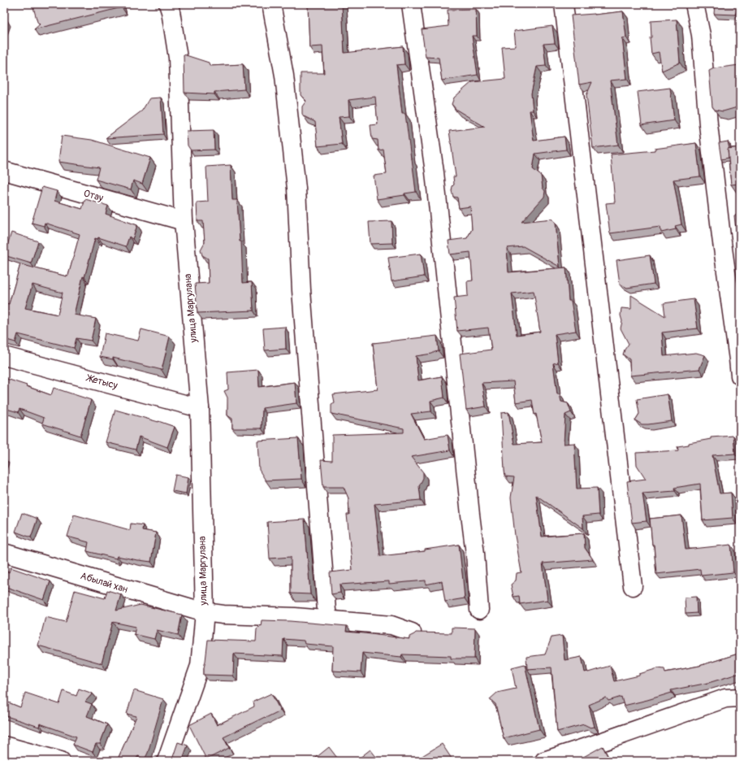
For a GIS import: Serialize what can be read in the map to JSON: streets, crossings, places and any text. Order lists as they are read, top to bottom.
{
  "streets": {
    "street": [
      "Отау",
      "улица Маргулана",
      "Жетысу",
      "Абылай хан"
    ]
  },
  "crossings": [
    ["Отау", "улица Маргулана"],
    ["улица Маргулана", "Жетысу"],
    ["улица Маргулана", "Абылай хан"]
  ]
}
